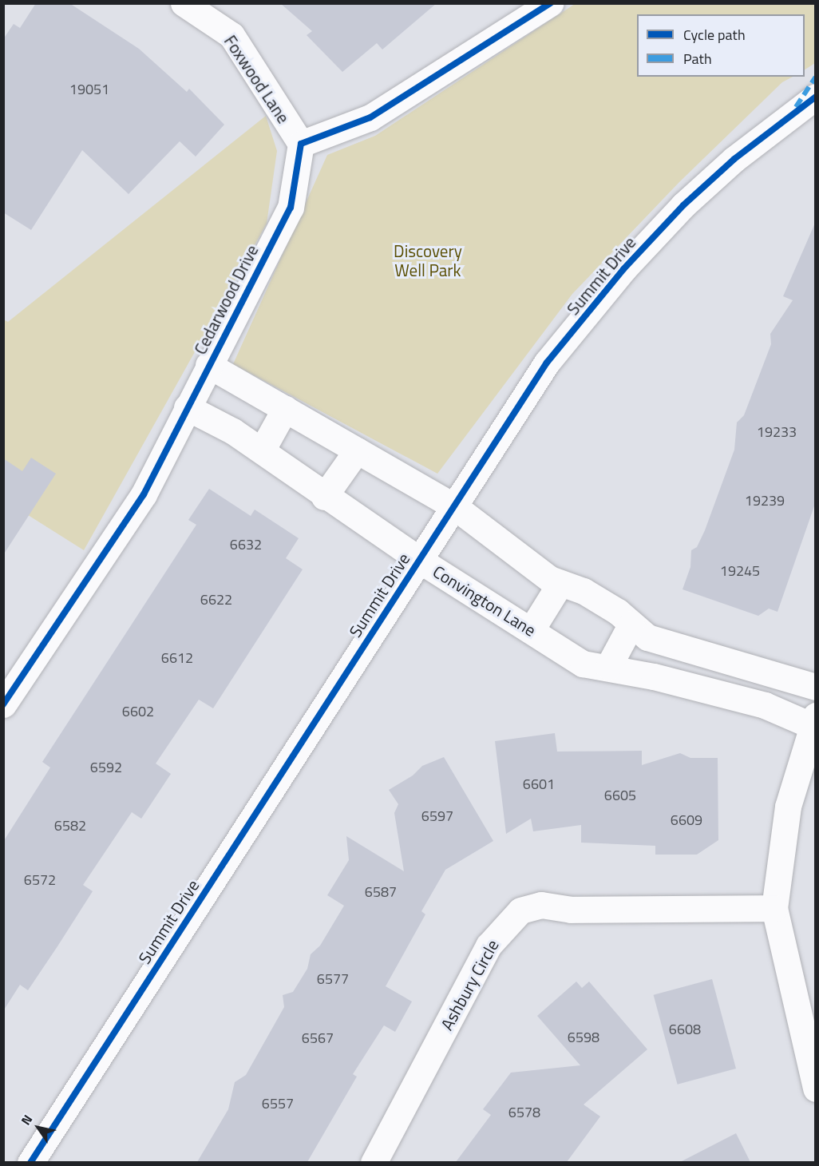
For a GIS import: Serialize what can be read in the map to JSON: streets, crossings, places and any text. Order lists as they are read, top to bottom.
{
  "streets": {
    "street": [
      "Foxwood Lane",
      "Summit Drive",
      "Cedarwood Drive",
      "Convington Lane",
      "Ashbury Circle"
    ]
  },
  "crossings": [
    ["Foxwood Lane", "Cedarwood Drive"],
    ["Summit Drive", "Convington Lane"],
    ["Cedarwood Drive", "Convington Lane"]
  ],
  "parks": ["Discovery Well Park"],
  "house_numbers": [
    "19051",
    "19233",
    "19239",
    "6632",
    "19245",
    "6622",
    "6612",
    "6602",
    "6592",
    "6601",
    "6605",
    "6597",
    "6609",
    "6582",
    "6572",
    "6587",
    "6577",
    "6608",
    "6598",
    "6567",
    "6557",
    "6578"
  ],
  "legend": ["Cycle path", "Path"],
  "north": "top left"
}
